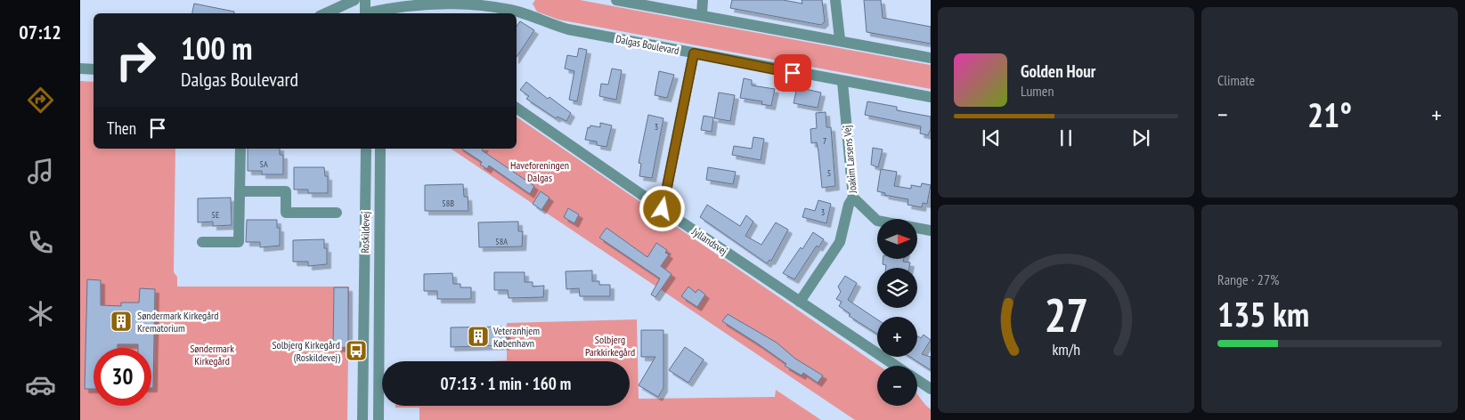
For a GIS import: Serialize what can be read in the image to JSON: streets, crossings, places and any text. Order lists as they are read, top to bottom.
{
  "streets": {
    "street": [
      "Dalgas Boulevard",
      "Joakim Larsens Vej",
      "Roskildevej",
      "Jyllandsvej"
    ]
  },
  "crossings": [
    ["Dalgas Boulevard", "Joakim Larsens Vej"],
    ["Joakim Larsens Vej", "Jyllandsvej"]
  ],
  "parks": ["Haveforeningen Dalgas", "Solbjerg Parkkirkegård", "Søndermark Kirkegård"],
  "places": {
    "building": ["Søndermark Kirkegård Krematorium", "Veteranhjem København"],
    "bus stop": ["Solbjerg Kirkegård (Roskildevej)"]
  },
  "house_numbers": [
    "3",
    "7",
    "5A",
    "5",
    "58B",
    "3",
    "5E",
    "58A"
  ],
  "north": "right",
  "page": {
    "tabs": "07:12",
    "tile": [
      "Climate",
      ["Range · 27%", "135 km"]
    ],
    "turn": ["100 m", "Dalgas Boulevard"],
    "song": ["Golden Hour", "Lumen"],
    "heat": ["−", "21°", "+"],
    "then": "Then",
    "map_buttons": ["+", "−"],
    "limit": "30",
    "trip": "07:13 · 1 min · 160 m",
    "gauge": ["27", "km/h"]
  }
}
